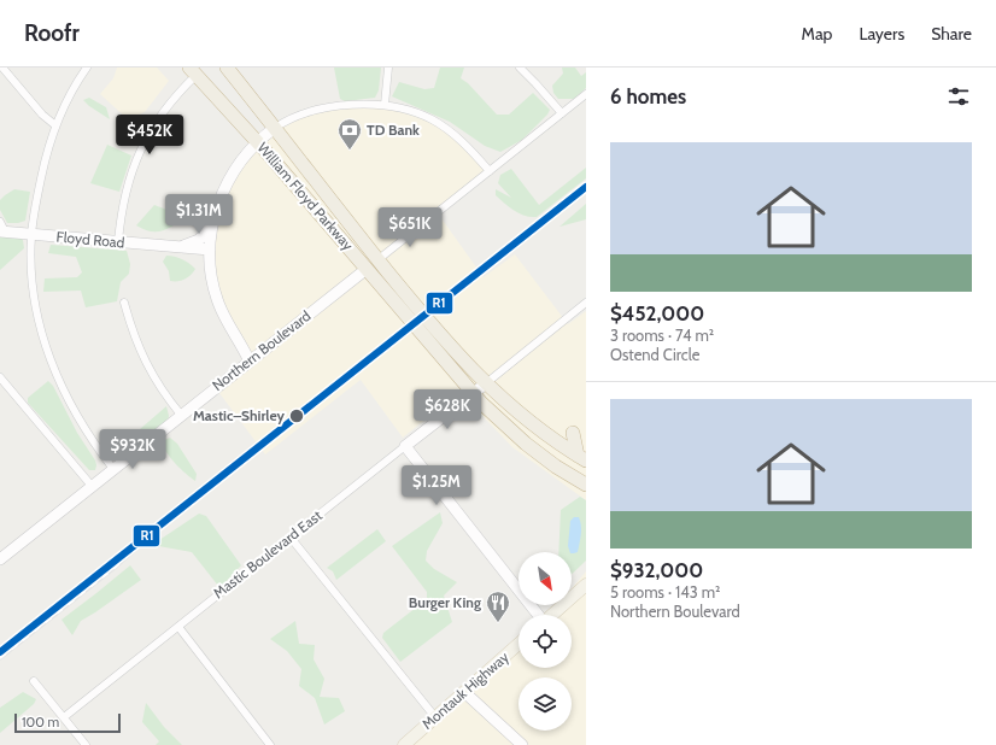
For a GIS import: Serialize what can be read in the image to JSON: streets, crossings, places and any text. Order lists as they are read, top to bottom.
{
  "streets": {
    "highway": ["William Floyd Parkway"],
    "main road": ["Montauk Highway"],
    "street": ["Floyd Road", "Northern Boulevard", "Mastic Boulevard East"]
  },
  "crossings": [
    ["William Floyd Parkway", "Northern Boulevard"],
    ["William Floyd Parkway", "Mastic Boulevard East"]
  ],
  "places": {
    "bank": ["TD Bank"],
    "other": ["Mastic–Shirley"],
    "restaurant": ["Burger King"]
  },
  "lines": ["transit line R1"],
  "scale_bar": "100 m",
  "north": "bottom right",
  "page": {
    "header": "Roofr",
    "nav": ["Map", "Layers", "Share"],
    "heading": "6 homes",
    "price": [
      "$452K",
      "$1.31M",
      "$651K",
      "$628K",
      "$932K",
      "$1.25M"
    ],
    "list": [
      {
        "name": "$452,000",
        "note": "3 rooms · 74 m² · Ostend Circle"
      },
      {
        "name": "$932,000",
        "note": "5 rooms · 143 m² · Northern Boulevard"
      }
    ],
    "scale": "100 m"
  }
}
